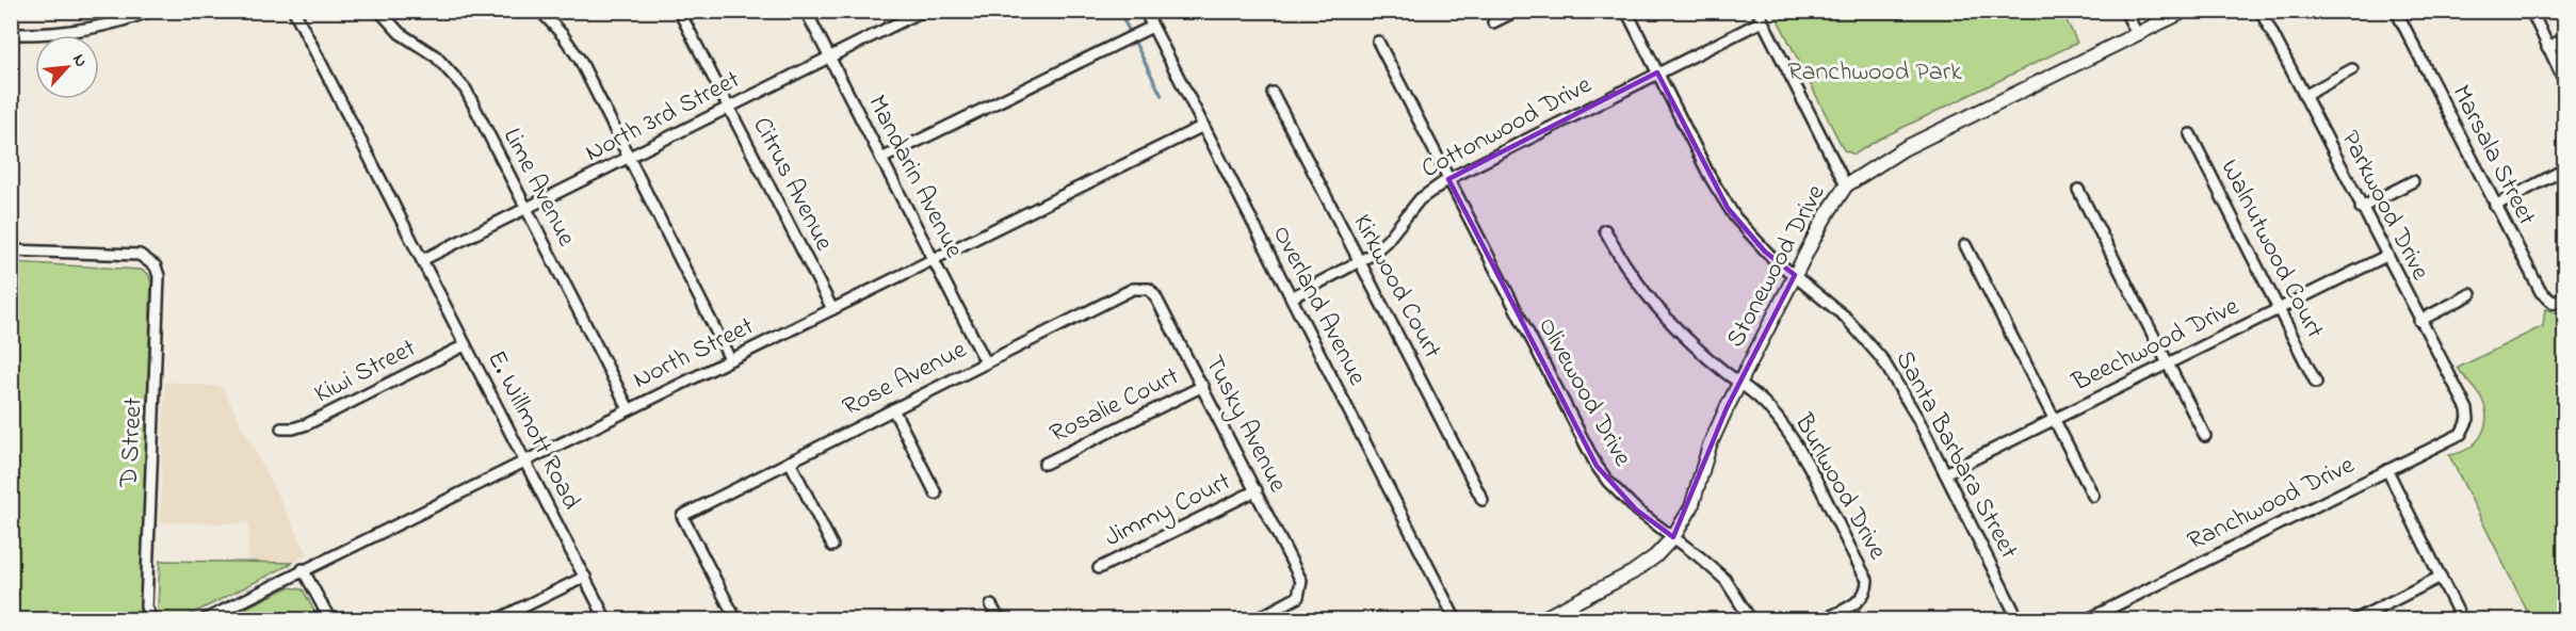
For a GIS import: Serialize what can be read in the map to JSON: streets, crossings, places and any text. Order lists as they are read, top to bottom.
{
  "streets": {
    "street": [
      "North 3rd Street",
      "Cottonwood Drive",
      "Marsala Street",
      "Mandarin Avenue",
      "Citrus Avenue",
      "Lime Avenue",
      "Parkwood Drive",
      "Walnutwood Court",
      "Stonewood Drive",
      "Kirkwood Court",
      "Overland Avenue",
      "Beechwood Drive",
      "North Street",
      "Kiwi Street",
      "Rose Avenue",
      "Olivewood Drive",
      "Rosalie Court",
      "Tusky Avenue",
      "E. Willmott Road",
      "D Street",
      "Santa Barbara Street",
      "Burlwood Drive",
      "Ranchwood Drive",
      "Jimmy Court"
    ]
  },
  "crossings": [
    ["North 3rd Street", "Mandarin Avenue"],
    ["North 3rd Street", "Citrus Avenue"],
    ["North 3rd Street", "Lime Avenue"],
    ["North 3rd Street", "E. Willmott Road"],
    ["Cottonwood Drive", "Kirkwood Court"],
    ["Cottonwood Drive", "Overland Avenue"],
    ["Cottonwood Drive", "Olivewood Drive"],
    ["Cottonwood Drive", "Santa Barbara Street"],
    ["Mandarin Avenue", "North Street"],
    ["Mandarin Avenue", "Rose Avenue"],
    ["Citrus Avenue", "North Street"],
    ["Lime Avenue", "North Street"],
    ["Parkwood Drive", "Beechwood Drive"],
    ["Parkwood Drive", "Ranchwood Drive"],
    ["Walnutwood Court", "Beechwood Drive"],
    ["Stonewood Drive", "Olivewood Drive"],
    ["Stonewood Drive", "Santa Barbara Street"],
    ["Stonewood Drive", "Burlwood Drive"],
    ["Overland Avenue", "North Street"],
    ["Beechwood Drive", "Santa Barbara Street"],
    ["North Street", "E. Willmott Road"],
    ["Kiwi Street", "E. Willmott Road"],
    ["Rose Avenue", "Tusky Avenue"],
    ["Rosalie Court", "Tusky Avenue"],
    ["Tusky Avenue", "Jimmy Court"]
  ],
  "parks": ["Ranchwood Park"],
  "north": "top right"
}
